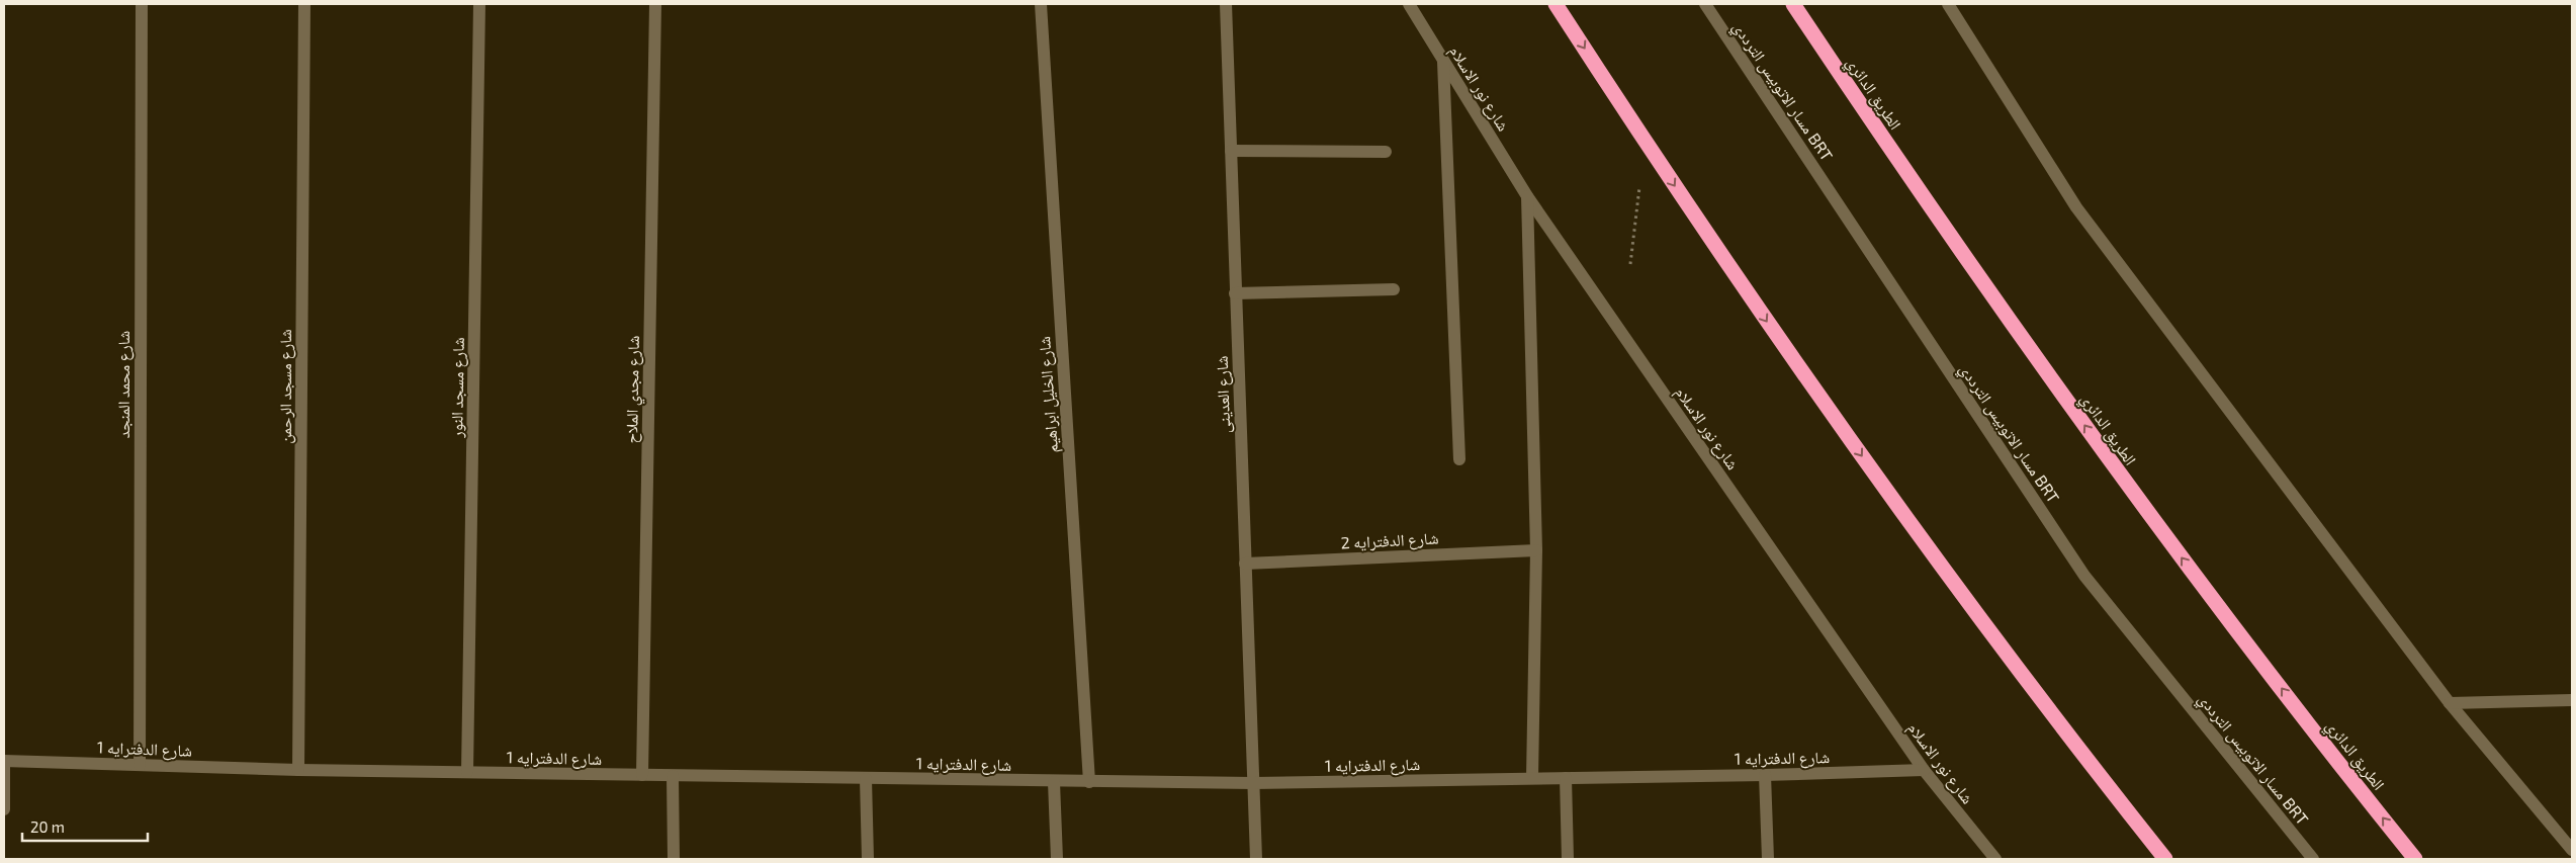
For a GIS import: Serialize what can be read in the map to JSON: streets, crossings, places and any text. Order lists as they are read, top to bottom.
{
  "streets": {
    "highway": ["الطريق الدائري"],
    "street": [
      "شارع نور الاسلام",
      "مسار الاتوبيس الترددي BRT",
      "شارع محمد المنجد",
      "شارع مسجد الرحمن",
      "شارع مسجد النور",
      "شارع مجدي الملاح",
      "شارع الخليل ابراهيم",
      "شارع العدينى",
      "شارع الدفترايه 2",
      "شارع الدفترايه 1"
    ]
  },
  "crossings": [
    ["شارع نور الاسلام", "شارع الدفترايه 1"],
    ["شارع محمد المنجد", "شارع الدفترايه 1"],
    ["شارع مسجد الرحمن", "شارع الدفترايه 1"],
    ["شارع مسجد النور", "شارع الدفترايه 1"],
    ["شارع مجدي الملاح", "شارع الدفترايه 1"],
    ["شارع الخليل ابراهيم", "شارع الدفترايه 1"],
    ["شارع العدينى", "شارع الدفترايه 2"],
    ["شارع العدينى", "شارع الدفترايه 1"]
  ],
  "one_way": ["الطريق الدائري"],
  "scale_bar": "20 m"
}
